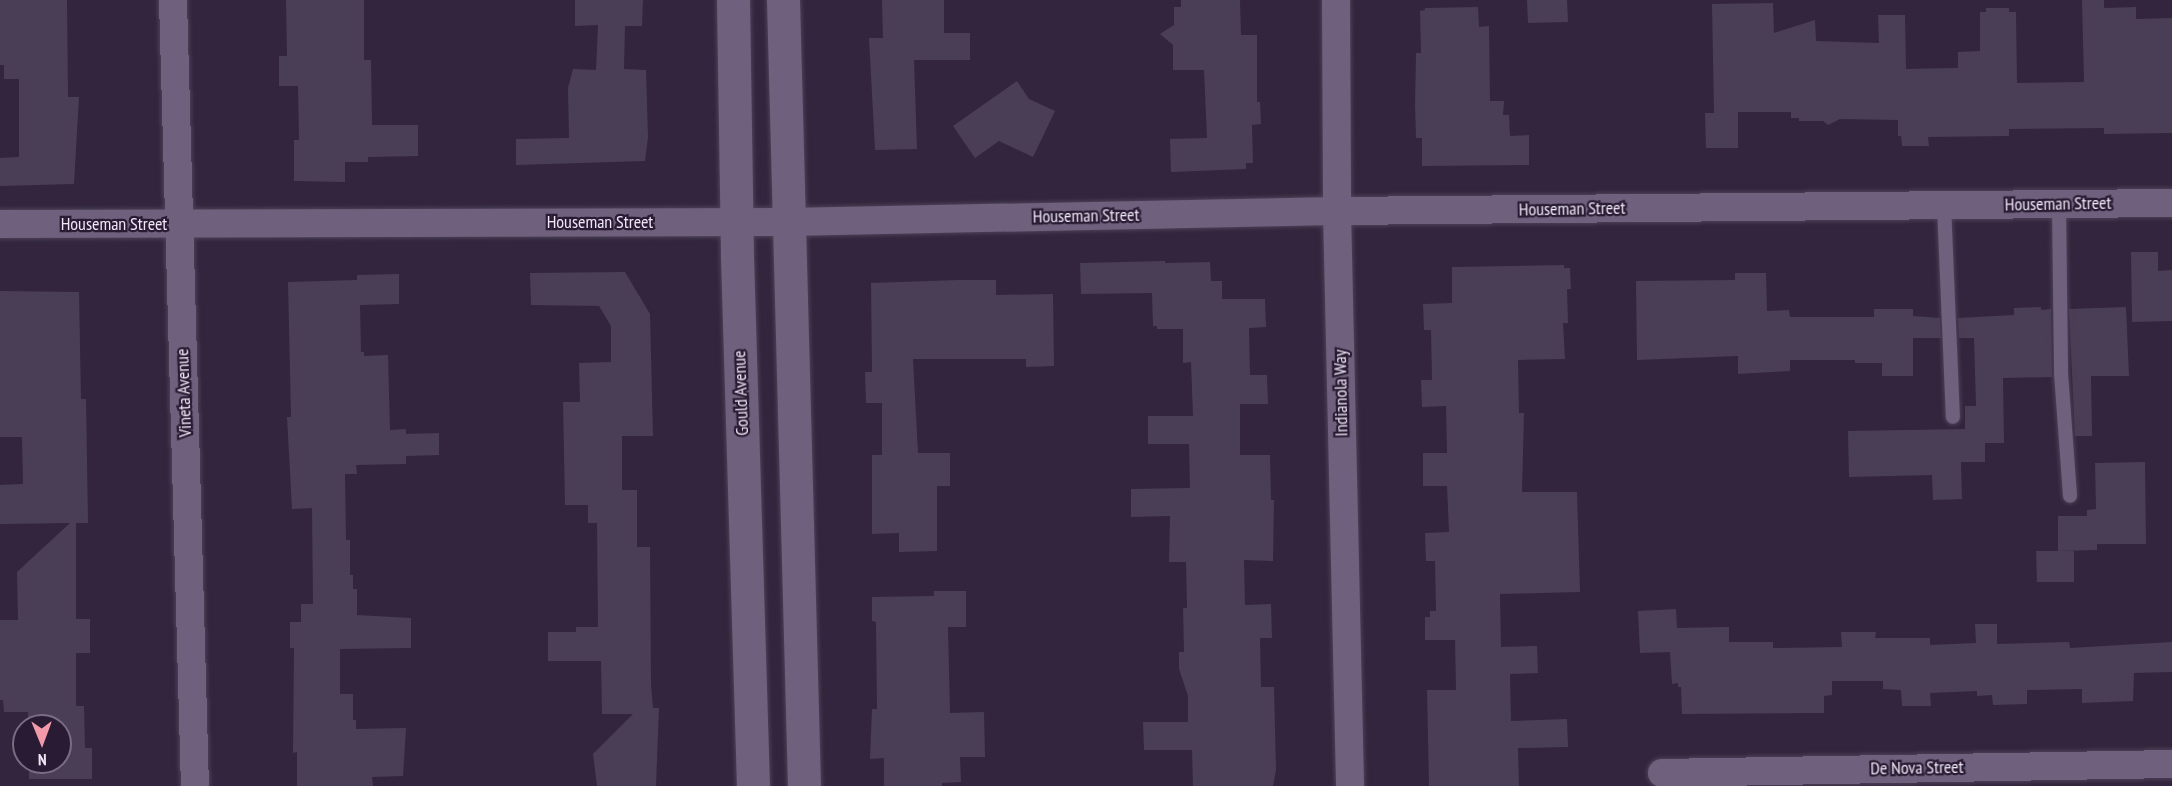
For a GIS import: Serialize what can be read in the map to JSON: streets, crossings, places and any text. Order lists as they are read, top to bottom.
{
  "streets": {
    "street": [
      "Houseman Street",
      "Vineta Avenue",
      "Gould Avenue",
      "Indianola Way",
      "De Nova Street"
    ]
  },
  "crossings": [
    ["Houseman Street", "Vineta Avenue"],
    ["Houseman Street", "Gould Avenue"],
    ["Houseman Street", "Indianola Way"]
  ],
  "north": "bottom"
}
